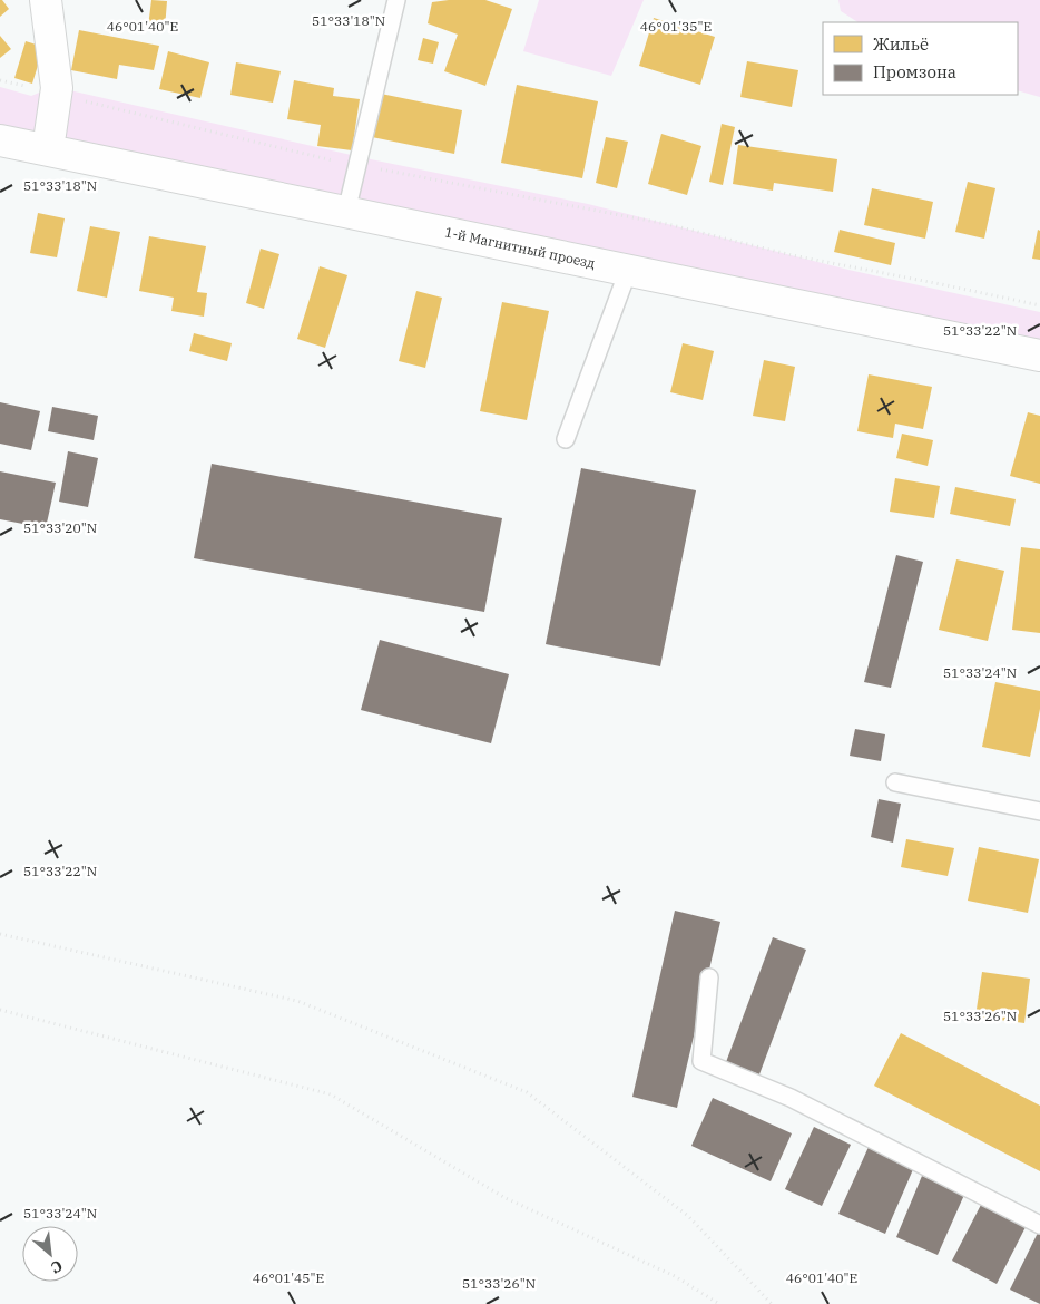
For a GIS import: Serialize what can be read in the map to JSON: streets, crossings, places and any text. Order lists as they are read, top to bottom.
{
  "streets": {
    "street": ["1-й Магнитный проезд"]
  },
  "legend": ["Жильё", "Промзона"],
  "north": "bottom right",
  "coordinates": [
    "51°33'18\"N",
    "46°01'40\"E",
    "46°01'35\"E",
    "51°33'22\"N",
    "51°33'20\"N",
    "51°33'24\"N",
    "51°33'26\"N",
    "46°01'45\"E"
  ]
}
